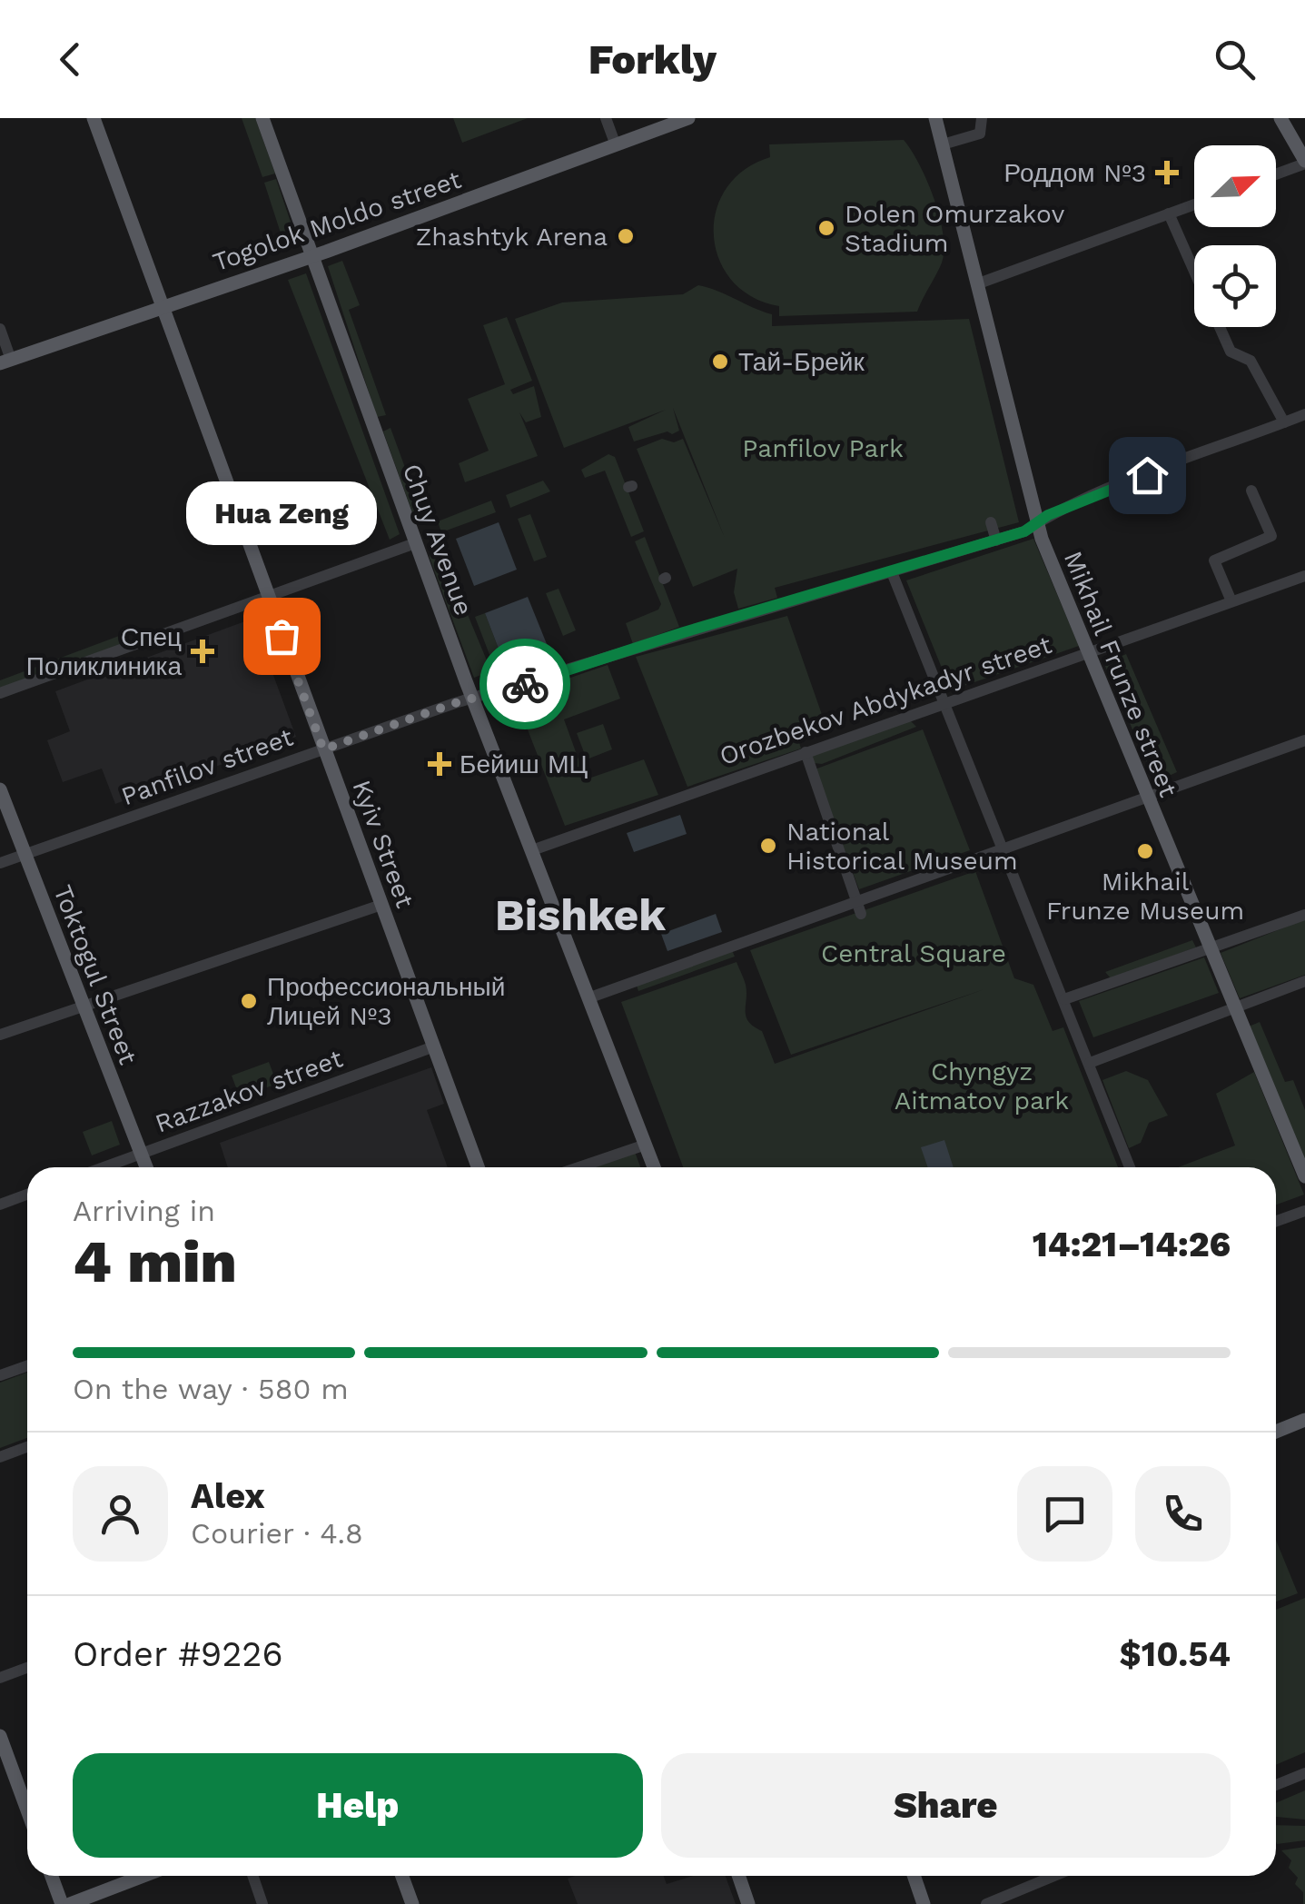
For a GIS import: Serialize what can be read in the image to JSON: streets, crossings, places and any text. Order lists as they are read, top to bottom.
{
  "streets": {
    "main road": [
      "Togolok Moldo street",
      "Chuy Avenue",
      "Mikhail Frunze street",
      "Kyiv Street",
      "Toktogul Street"
    ],
    "street": ["Orozbekov Abdykadyr street", "Panfilov street", "Razzakov street"]
  },
  "crossings": [
    ["Togolok Moldo street", "Chuy Avenue"],
    ["Togolok Moldo street", "Kyiv Street"],
    ["Chuy Avenue", "Orozbekov Abdykadyr street"],
    ["Chuy Avenue", "Panfilov street"],
    ["Mikhail Frunze street", "Orozbekov Abdykadyr street"],
    ["Mikhail Frunze street", "Panfilov street"],
    ["Panfilov street", "Kyiv Street"],
    ["Panfilov street", "Toktogul Street"],
    ["Kyiv Street", "Razzakov street"],
    ["Toktogul Street", "Razzakov street"]
  ],
  "districts": ["Bishkek"],
  "parks": ["Panfilov Park", "Central Square", "Chyngyz Aitmatov park"],
  "places": {
    "health": ["Роддом №3", "Спец Поликлиника", "Бейиш МЦ"],
    "other": [
      "Dolen Omurzakov Stadium",
      "Zhashtyk Arena",
      "Тай-Брейк",
      "Hua Zeng",
      "National Historical Museum",
      "Mikhail Frunze Museum",
      "Профессиональный Лицей №3"
    ]
  },
  "north": "top right",
  "page": {
    "header": "Forkly",
    "bubble": "Hua Zeng",
    "heading": ["4 min", "Arriving in", "14:21–14:26"],
    "panel": [
      "Alex",
      "Courier · 4.8",
      "Order #9226",
      "$10.54"
    ],
    "bar": "On the way · 580 m",
    "buttons": ["Help", "Share"]
  }
}
